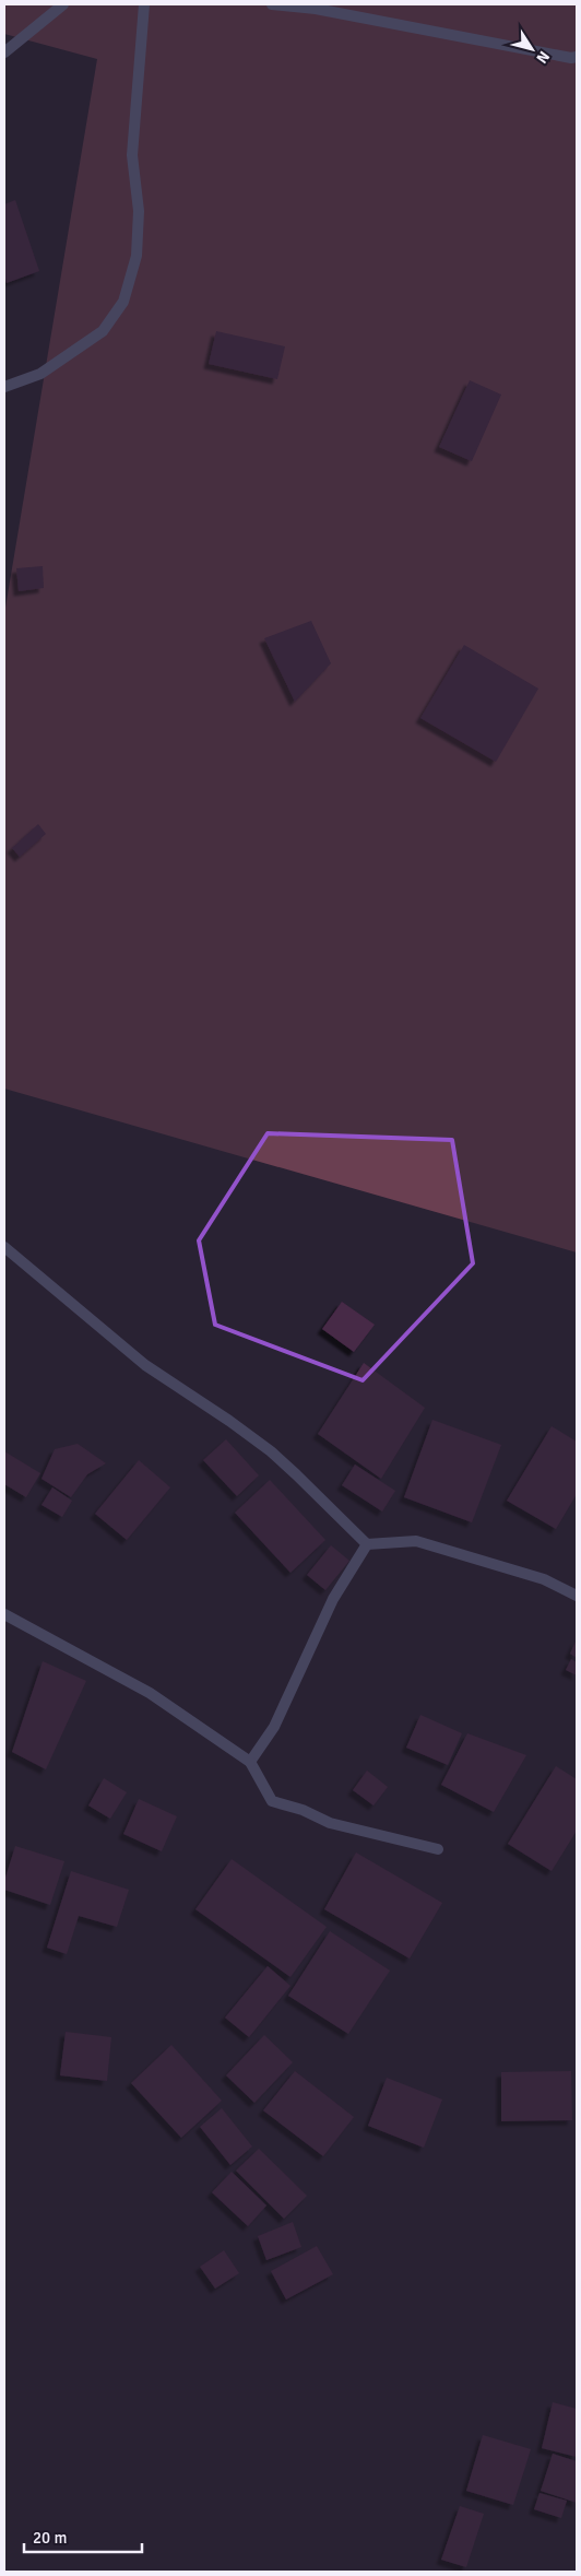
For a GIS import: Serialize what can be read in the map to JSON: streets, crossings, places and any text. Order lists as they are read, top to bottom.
{
  "scale_bar": "20 m",
  "north": "bottom right"
}
